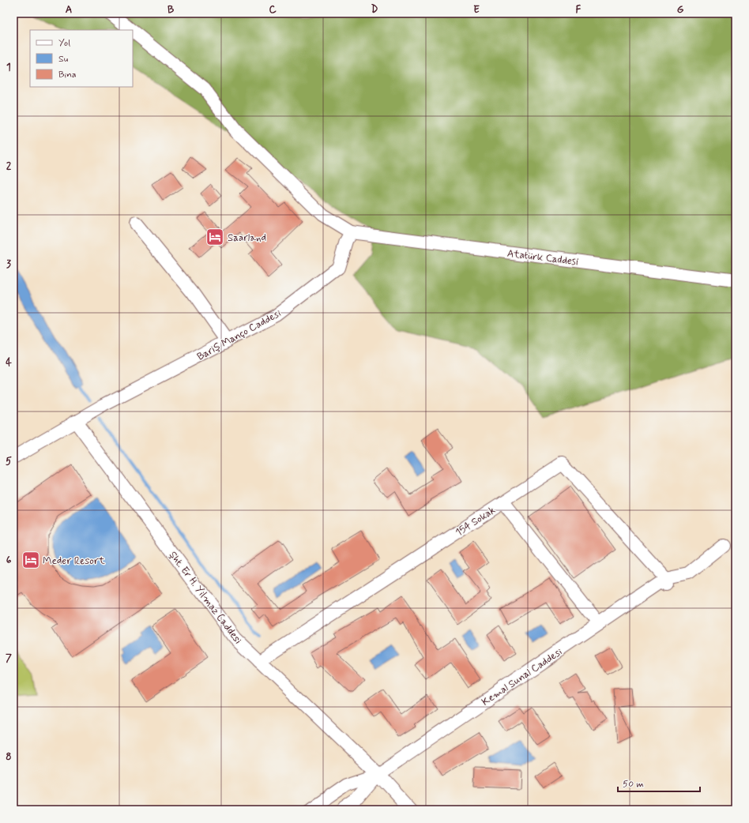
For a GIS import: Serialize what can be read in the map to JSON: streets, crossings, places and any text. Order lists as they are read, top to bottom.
{
  "streets": {
    "street": [
      "Atatürk Caddesi",
      "Bariş Manço Caddesi",
      "154 Sokak",
      "Şht. Er H. Yilmaz Caddesi",
      "Kemal Sunal Caddesi"
    ]
  },
  "crossings": [
    ["Atatürk Caddesi", "Bariş Manço Caddesi"],
    ["Bariş Manço Caddesi", "Şht. Er H. Yilmaz Caddesi"],
    ["154 Sokak", "Şht. Er H. Yilmaz Caddesi"],
    ["154 Sokak", "Kemal Sunal Caddesi"],
    ["Şht. Er H. Yilmaz Caddesi", "Kemal Sunal Caddesi"]
  ],
  "places": {
    "hotel": ["Saarland", "Meder Resort"]
  },
  "legend": ["Yol", "Su", "Bina"],
  "scale_bar": "50 m",
  "grid": {
    "columns": [
      "A",
      "B",
      "C",
      "D",
      "E",
      "F",
      "G"
    ],
    "rows": [
      "1",
      "2",
      "3",
      "4",
      "5",
      "6",
      "7",
      "8"
    ]
  }
}
